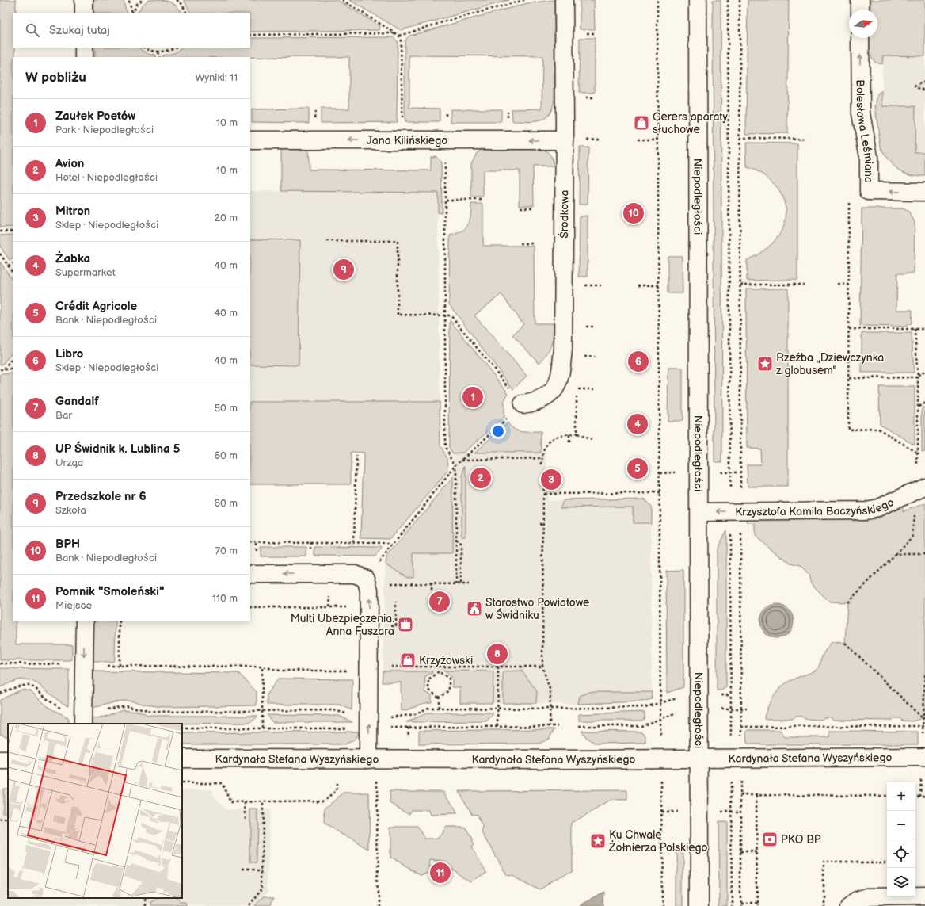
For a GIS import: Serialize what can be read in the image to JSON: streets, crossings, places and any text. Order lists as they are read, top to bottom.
{
  "streets": {
    "street": [
      "Bolesława Leśmiana",
      "Jana Kilińskiego",
      "Niepodległości",
      "Środkowa",
      "Krzysztofa Kamila Baczyńskiego",
      "Kardynała Stefana Wyszyńskiego"
    ]
  },
  "crossings": [
    ["Jana Kilińskiego", "Środkowa"],
    ["Niepodległości", "Krzysztofa Kamila Baczyńskiego"],
    ["Niepodległości", "Kardynała Stefana Wyszyńskiego"]
  ],
  "one_way": ["Jana Kilińskiego"],
  "places": {
    "shop": ["Gerers aparaty słuchowe", "Krzyżowski"],
    "place": ["Rzeźba ,,Dziewczynka z globusem\"", "Ku Chwale Żołnierza Polskiego"],
    "public building": ["Starostwo Powiatowe w Świdniku"],
    "office": ["Multi Ubezpieczenia. Anna Fuszara"],
    "bank": ["PKO BP"]
  },
  "north": "right",
  "page": {
    "search": "Szukaj tutaj",
    "heading": ["W pobliżu", "Wyniki: 11"],
    "list": [
      {
        "mark": "1",
        "name": "Zaułek Poetów",
        "note": "Park · Niepodległości",
        "value": "10 m"
      },
      {
        "mark": "2",
        "name": "Avion",
        "note": "Hotel · Niepodległości",
        "value": "10 m"
      },
      {
        "mark": "3",
        "name": "Mitron",
        "note": "Sklep · Niepodległości",
        "value": "20 m"
      },
      {
        "mark": "4",
        "name": "Żabka",
        "note": "Supermarket",
        "value": "40 m"
      },
      {
        "mark": "5",
        "name": "Crédit Agricole",
        "note": "Bank · Niepodległości",
        "value": "40 m"
      },
      {
        "mark": "6",
        "name": "Libro",
        "note": "Sklep · Niepodległości",
        "value": "40 m"
      },
      {
        "mark": "7",
        "name": "Gandalf",
        "note": "Bar",
        "value": "50 m"
      },
      {
        "mark": "8",
        "name": "UP Świdnik k. Lublina 5",
        "note": "Urząd",
        "value": "60 m"
      },
      {
        "mark": "9",
        "name": "Przedszkole nr 6",
        "note": "Szkoła",
        "value": "60 m"
      },
      {
        "mark": "10",
        "name": "BPH",
        "note": "Bank · Niepodległości",
        "value": "70 m"
      },
      {
        "mark": "11",
        "name": "Pomnik \"Smoleński\"",
        "note": "Miejsce",
        "value": "110 m"
      }
    ],
    "pins": [
      "10",
      "9",
      "6",
      "1",
      "4",
      "5",
      "2",
      "3",
      "7",
      "8",
      "11"
    ],
    "map_buttons": ["+", "−"]
  }
}
